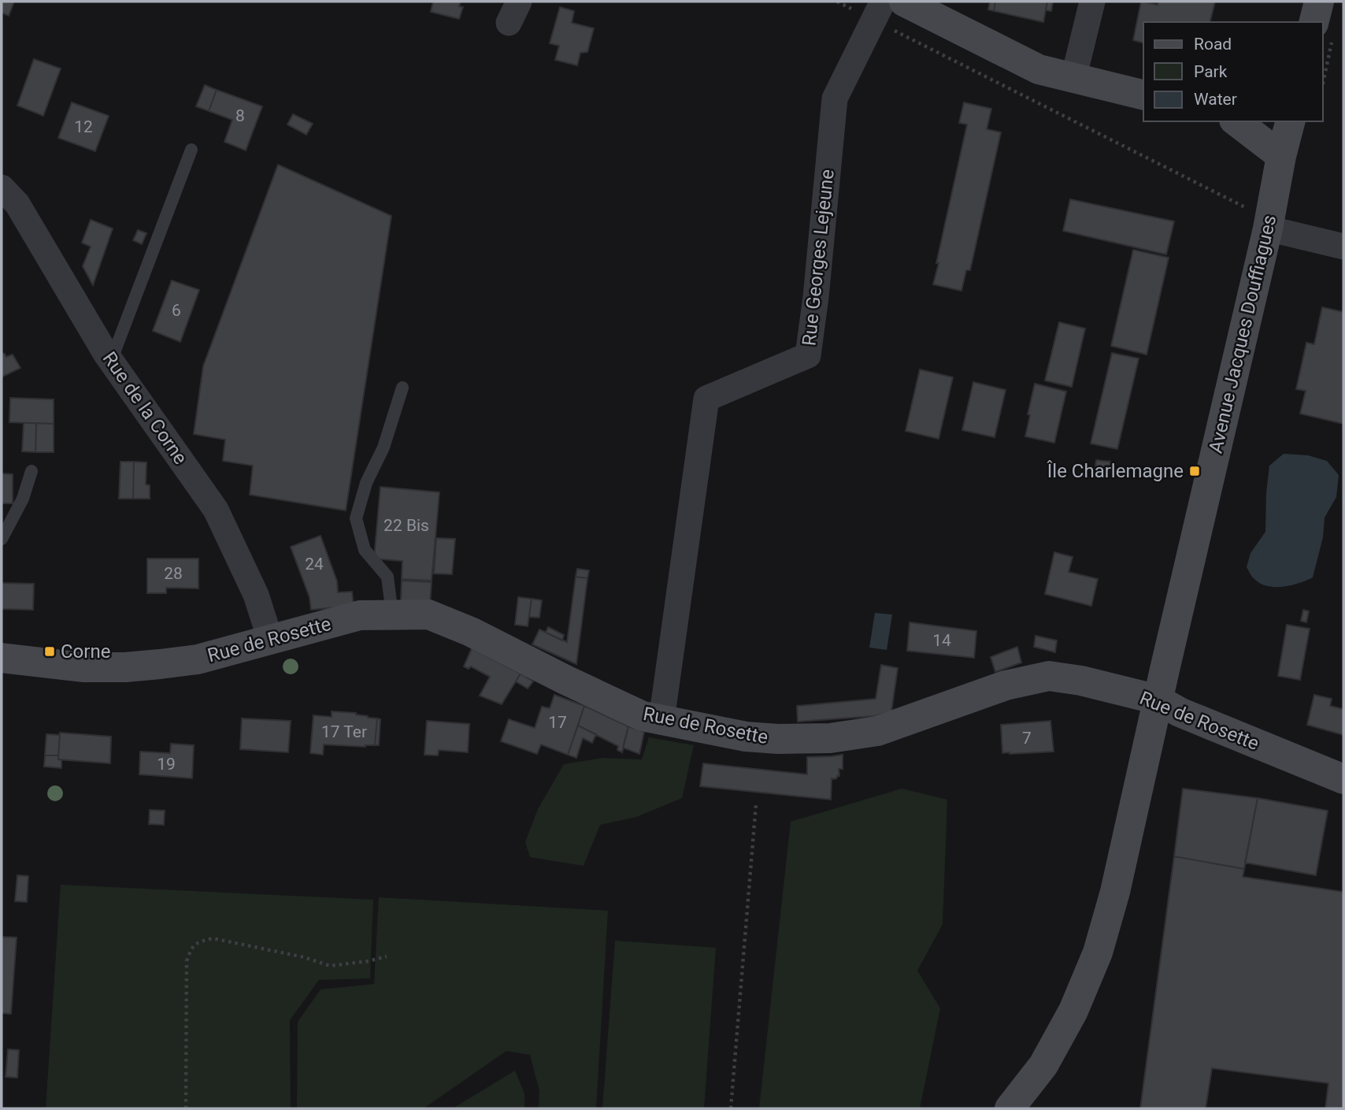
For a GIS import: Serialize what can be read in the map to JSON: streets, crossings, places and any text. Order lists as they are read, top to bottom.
{
  "streets": {
    "street": [
      "Rue Georges Lejeune",
      "Avenue Jacques Douffiagues",
      "Rue de la Corne",
      "Rue de Rosette"
    ]
  },
  "crossings": [
    ["Rue Georges Lejeune", "Rue de Rosette"],
    ["Avenue Jacques Douffiagues", "Rue de Rosette"],
    ["Rue de la Corne", "Rue de Rosette"]
  ],
  "places": {
    "transit": ["Île Charlemagne", "Corne"]
  },
  "house_numbers": [
    "8",
    "12",
    "6",
    "22 Bis",
    "24",
    "28",
    "14",
    "17",
    "17 Ter",
    "7",
    "19"
  ],
  "legend": ["Road", "Park", "Water"]
}
